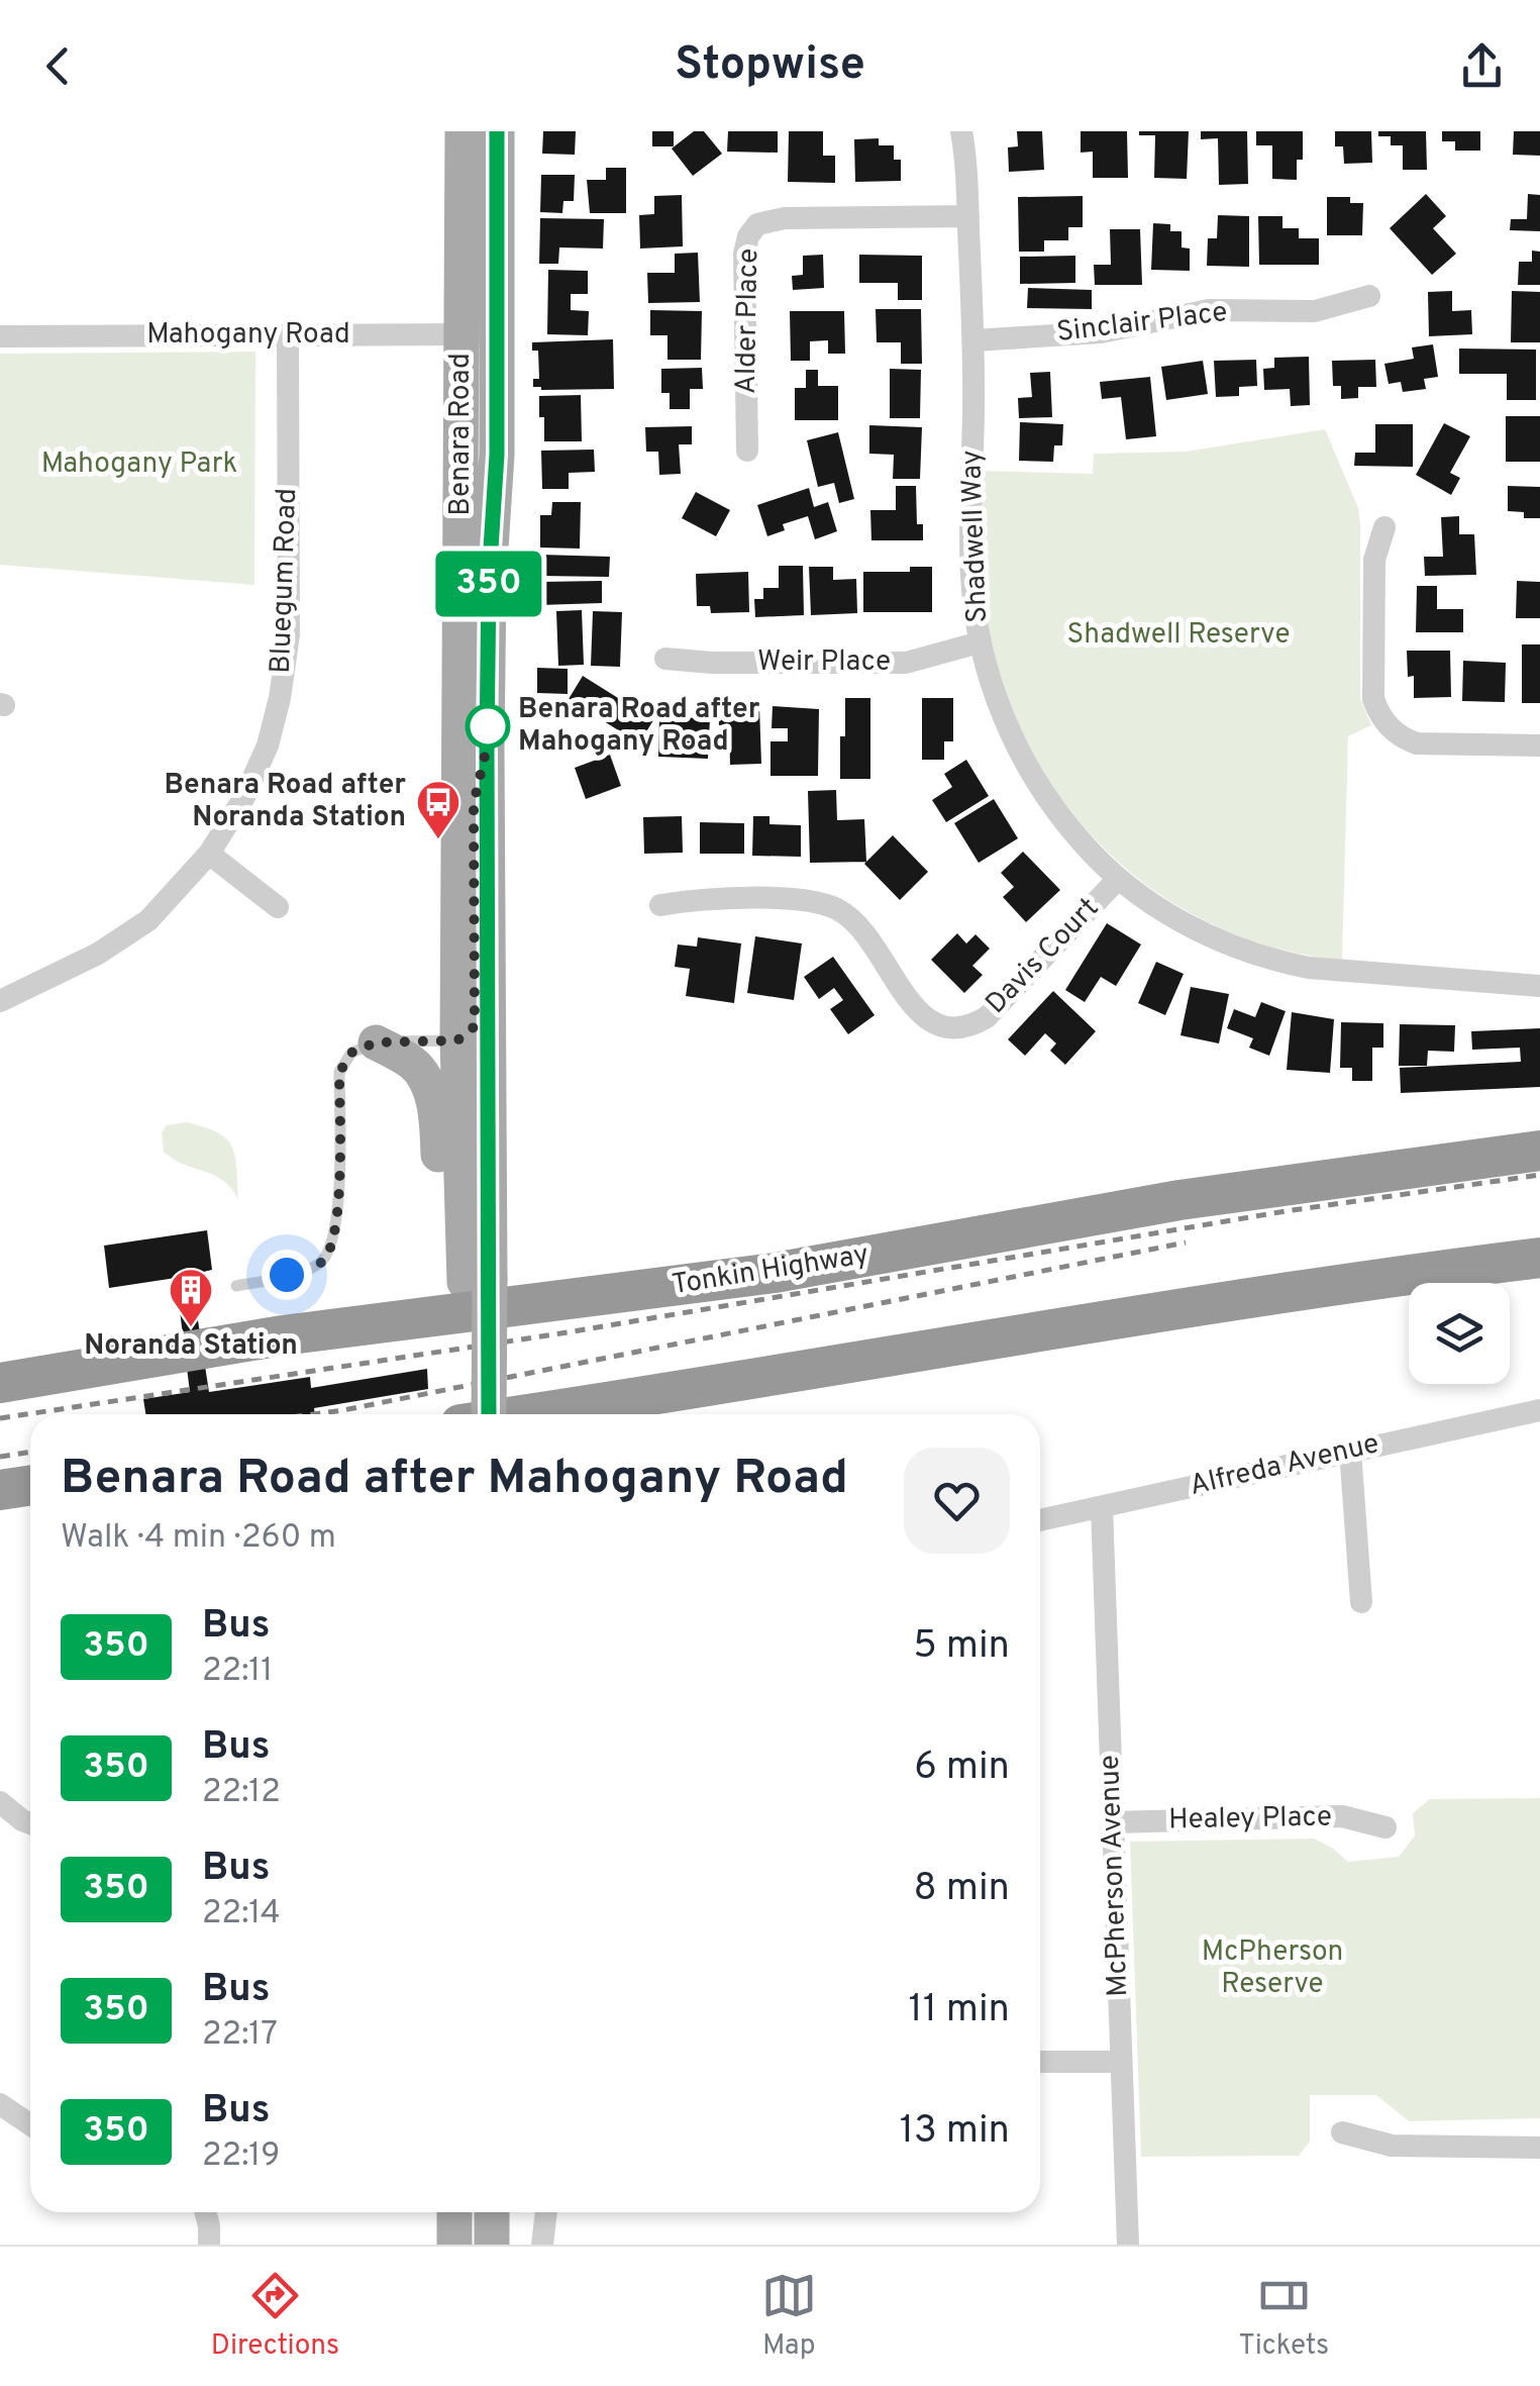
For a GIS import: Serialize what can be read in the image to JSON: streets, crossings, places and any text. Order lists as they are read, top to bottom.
{
  "streets": {
    "highway": ["Tonkin Highway"],
    "main road": ["Benara Road"],
    "street": [
      "Alder Place",
      "Sinclair Place",
      "Mahogany Road",
      "Shadwell Way",
      "Bluegum Road",
      "Weir Place",
      "Davis Court",
      "Alfreda Avenue",
      "Healey Place",
      "McPherson Avenue"
    ]
  },
  "crossings": [
    ["Alder Place", "Shadwell Way"],
    ["Sinclair Place", "Shadwell Way"],
    ["Mahogany Road", "Benara Road"],
    ["Mahogany Road", "Bluegum Road"],
    ["Shadwell Way", "Weir Place"],
    ["Shadwell Way", "Davis Court"],
    ["Alfreda Avenue", "McPherson Avenue"],
    ["Healey Place", "McPherson Avenue"]
  ],
  "parks": ["Mahogany Park", "Shadwell Reserve", "McPherson Reserve"],
  "places": {
    "other": ["Benara Road after Mahogany Road"],
    "bus stop": ["Benara Road after Noranda Station"],
    "building": ["Noranda Station"]
  },
  "lines": ["bus line 350"],
  "page": {
    "header": "Stopwise",
    "on_map": "350",
    "heading": ["Benara Road after Mahogany Road", "Walk · 4 min · 260 m"],
    "list": [
      {
        "mark": "350",
        "name": "Bus",
        "note": "22:11",
        "value": "5 min"
      },
      {
        "mark": "350",
        "name": "Bus",
        "note": "22:12",
        "value": "6 min"
      },
      {
        "mark": "350",
        "name": "Bus",
        "note": "22:14",
        "value": "8 min"
      },
      {
        "mark": "350",
        "name": "Bus",
        "note": "22:17",
        "value": "11 min"
      },
      {
        "mark": "350",
        "name": "Bus",
        "note": "22:19",
        "value": "13 min"
      }
    ],
    "tabs": ["Directions", "Map", "Tickets"]
  }
}
